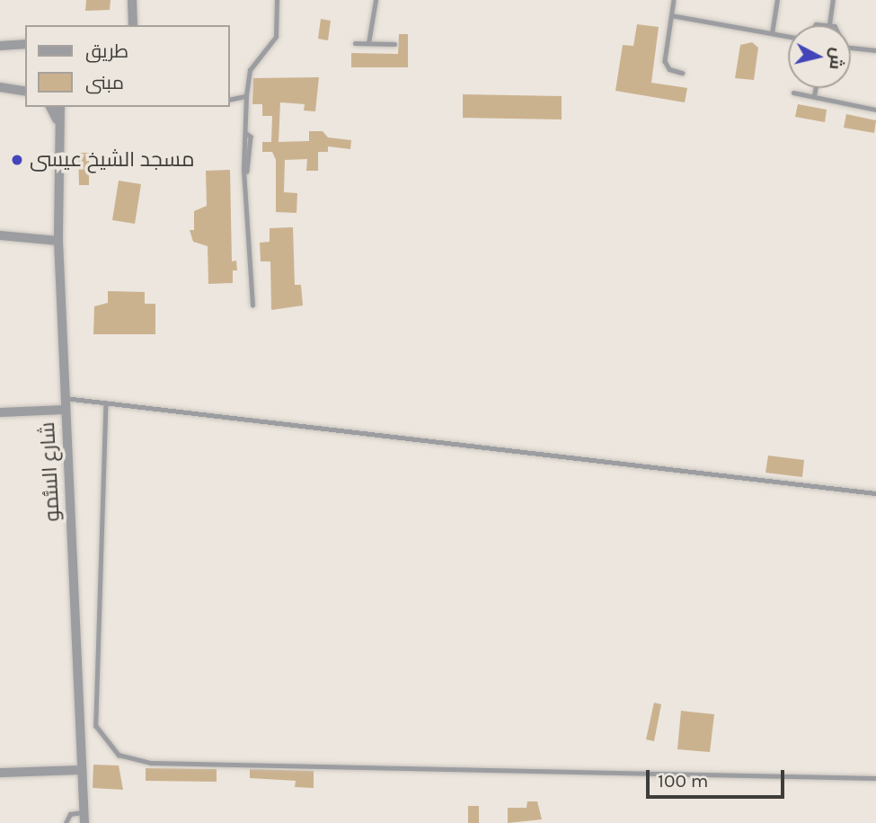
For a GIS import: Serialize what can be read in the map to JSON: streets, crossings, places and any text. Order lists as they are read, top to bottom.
{
  "streets": {
    "street": ["شارع السُّمو"]
  },
  "places": ["مسجد الشيخ عيسى"],
  "legend": ["طريق", "مبنى"],
  "scale_bar": "100 m",
  "north": "right"
}
